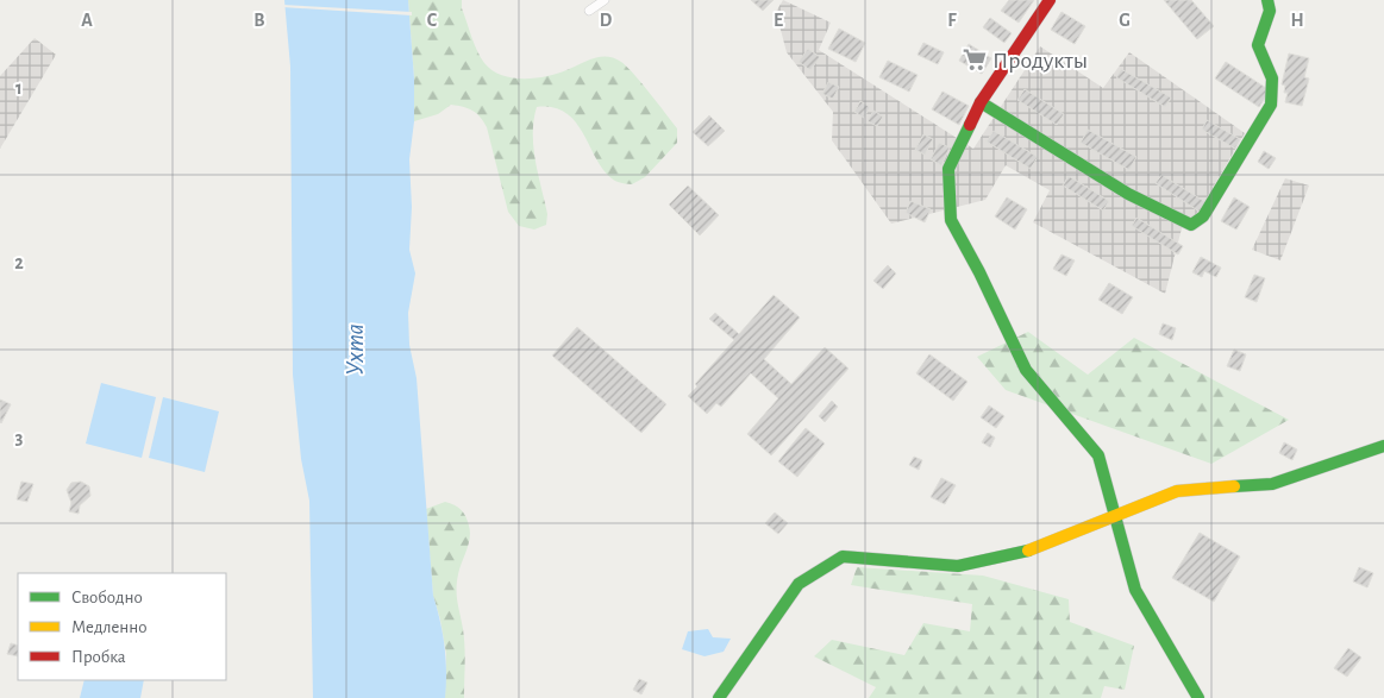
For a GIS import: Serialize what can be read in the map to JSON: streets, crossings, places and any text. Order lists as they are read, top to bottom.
{
  "water": ["Ухта"],
  "places": {
    "supermarket": ["Продукты"]
  },
  "legend": ["Свободно", "Медленно", "Пробка"],
  "grid": {
    "columns": [
      "A",
      "B",
      "C",
      "D",
      "E",
      "F",
      "G",
      "H"
    ],
    "rows": ["1", "2", "3"]
  }
}
